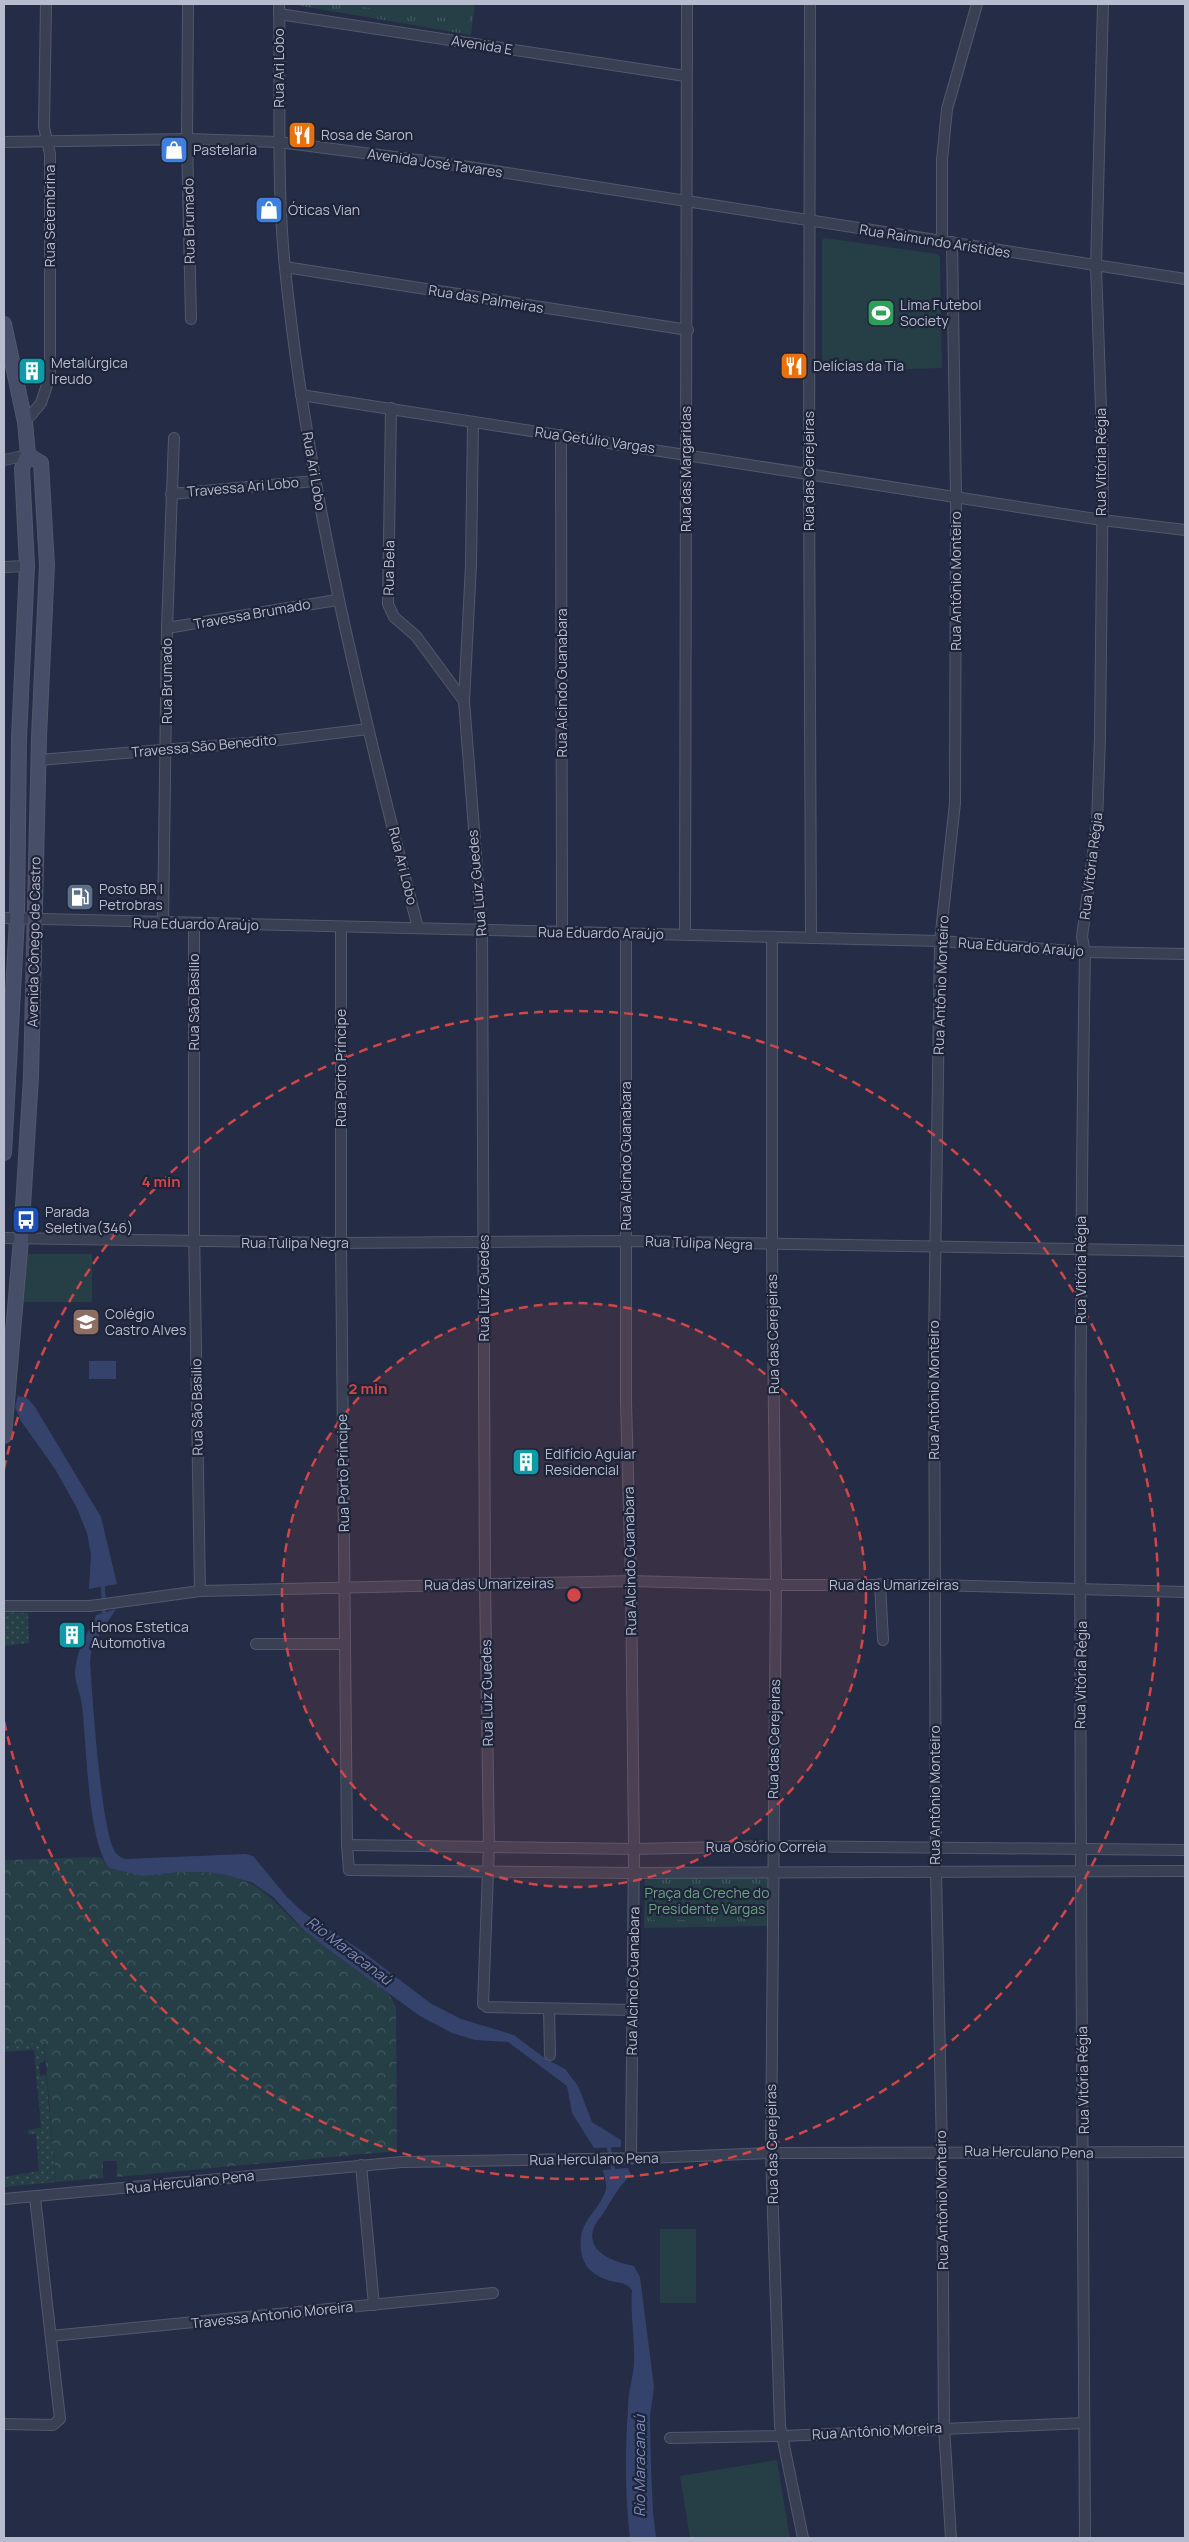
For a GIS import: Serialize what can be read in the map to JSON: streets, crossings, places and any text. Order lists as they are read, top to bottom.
{
  "streets": {
    "main road": ["Avenida Cônego de Castro"],
    "street": [
      "Avenida E",
      "Rua Ari Lobo",
      "Avenida José Tavares",
      "Rua Setembrina",
      "Rua Brumado",
      "Rua Raimundo Aristides",
      "Rua das Palmeiras",
      "Rua Getúlio Vargas",
      "Rua Vitória Régia",
      "Rua das Margaridas",
      "Rua das Cerejeiras",
      "Travessa Ari Lobo",
      "Rua Bela",
      "Rua Antônio Monteiro",
      "Travessa Brumado",
      "Rua Alcindo Guanabara",
      "Travessa São Benedito",
      "Rua Luiz Guedes",
      "Rua Eduardo Araújo",
      "Rua São Basilio",
      "Rua Porto Príncipe",
      "Rua Tulipa Negra",
      "Rua das Umarizeiras",
      "Rua Osório Correia",
      "Rua Herculano Pena",
      "Travessa Antonio Moreira",
      "Rua Antônio Moreira"
    ]
  },
  "crossings": [
    ["Avenida E", "Rua Ari Lobo"],
    ["Avenida E", "Rua das Margaridas"],
    ["Rua Ari Lobo", "Avenida José Tavares"],
    ["Rua Ari Lobo", "Rua das Palmeiras"],
    ["Rua Ari Lobo", "Rua Getúlio Vargas"],
    ["Rua Ari Lobo", "Travessa Ari Lobo"],
    ["Rua Ari Lobo", "Travessa Brumado"],
    ["Rua Ari Lobo", "Travessa São Benedito"],
    ["Rua Ari Lobo", "Rua Eduardo Araújo"],
    ["Avenida José Tavares", "Rua Setembrina"],
    ["Avenida José Tavares", "Rua Brumado"],
    ["Avenida José Tavares", "Rua Raimundo Aristides"],
    ["Avenida José Tavares", "Rua das Margaridas"],
    ["Rua Setembrina", "Avenida Cônego de Castro"],
    ["Rua Brumado", "Travessa Ari Lobo"],
    ["Rua Brumado", "Travessa Brumado"],
    ["Rua Brumado", "Travessa São Benedito"],
    ["Rua Brumado", "Rua Eduardo Araújo"],
    ["Rua Raimundo Aristides", "Rua Vitória Régia"],
    ["Rua Raimundo Aristides", "Rua das Margaridas"],
    ["Rua Raimundo Aristides", "Rua das Cerejeiras"],
    ["Rua Raimundo Aristides", "Rua Antônio Monteiro"],
    ["Rua das Palmeiras", "Rua das Margaridas"],
    ["Rua Getúlio Vargas", "Rua Vitória Régia"],
    ["Rua Getúlio Vargas", "Rua das Margaridas"],
    ["Rua Getúlio Vargas", "Rua das Cerejeiras"],
    ["Rua Getúlio Vargas", "Rua Bela"],
    ["Rua Getúlio Vargas", "Rua Antônio Monteiro"],
    ["Rua Getúlio Vargas", "Rua Alcindo Guanabara"],
    ["Rua Getúlio Vargas", "Rua Luiz Guedes"],
    ["Rua Vitória Régia", "Rua Eduardo Araújo"],
    ["Rua Vitória Régia", "Rua Tulipa Negra"],
    ["Rua Vitória Régia", "Rua das Umarizeiras"],
    ["Rua Vitória Régia", "Rua Osório Correia"],
    ["Rua Vitória Régia", "Rua Herculano Pena"],
    ["Rua Vitória Régia", "Rua Antônio Moreira"],
    ["Rua das Margaridas", "Rua Eduardo Araújo"],
    ["Rua das Cerejeiras", "Rua Eduardo Araújo"],
    ["Rua das Cerejeiras", "Rua Tulipa Negra"],
    ["Rua das Cerejeiras", "Rua das Umarizeiras"],
    ["Rua das Cerejeiras", "Rua Osório Correia"],
    ["Rua das Cerejeiras", "Rua Herculano Pena"],
    ["Rua das Cerejeiras", "Rua Antônio Moreira"],
    ["Rua Bela", "Rua Luiz Guedes"],
    ["Rua Antônio Monteiro", "Rua Eduardo Araújo"],
    ["Rua Antônio Monteiro", "Rua Tulipa Negra"],
    ["Rua Antônio Monteiro", "Rua das Umarizeiras"],
    ["Rua Antônio Monteiro", "Rua Osório Correia"],
    ["Rua Antônio Monteiro", "Rua Herculano Pena"],
    ["Rua Antônio Monteiro", "Rua Antônio Moreira"],
    ["Rua Alcindo Guanabara", "Rua Luiz Guedes"],
    ["Rua Alcindo Guanabara", "Rua Eduardo Araújo"],
    ["Rua Alcindo Guanabara", "Rua Tulipa Negra"],
    ["Rua Alcindo Guanabara", "Rua das Umarizeiras"],
    ["Rua Alcindo Guanabara", "Rua Osório Correia"],
    ["Rua Alcindo Guanabara", "Rua Herculano Pena"],
    ["Travessa São Benedito", "Avenida Cônego de Castro"],
    ["Rua Luiz Guedes", "Rua Eduardo Araújo"],
    ["Rua Luiz Guedes", "Rua Tulipa Negra"],
    ["Rua Luiz Guedes", "Rua das Umarizeiras"],
    ["Rua Luiz Guedes", "Rua Osório Correia"],
    ["Rua Eduardo Araújo", "Avenida Cônego de Castro"],
    ["Rua Eduardo Araújo", "Rua São Basilio"],
    ["Rua Eduardo Araújo", "Rua Porto Príncipe"],
    ["Avenida Cônego de Castro", "Rua Tulipa Negra"],
    ["Rua São Basilio", "Rua Tulipa Negra"],
    ["Rua São Basilio", "Rua das Umarizeiras"],
    ["Rua Porto Príncipe", "Rua Tulipa Negra"],
    ["Rua Porto Príncipe", "Rua das Umarizeiras"],
    ["Rua Porto Príncipe", "Rua Osório Correia"]
  ],
  "water": ["Rio Maracanaú"],
  "parks": ["Praça da Creche do Presidente Vargas"],
  "places": {
    "restaurant": ["Rosa de Saron", "Delícias da Tia"],
    "shop": ["Pastelaria", "Óticas Vian"],
    "sports": ["Lima Futebol Society"],
    "building": ["Metalúrgica Ireudo", "Edifício Aguiar Residencial", "Honos Estetica Automotiva"],
    "fuel station": ["Posto BR | Petrobras"],
    "bus stop": ["Parada Seletiva(346)"],
    "school or university": ["Colégio Castro Alves"]
  },
  "rings": ["4 min", "2 min"]
}
